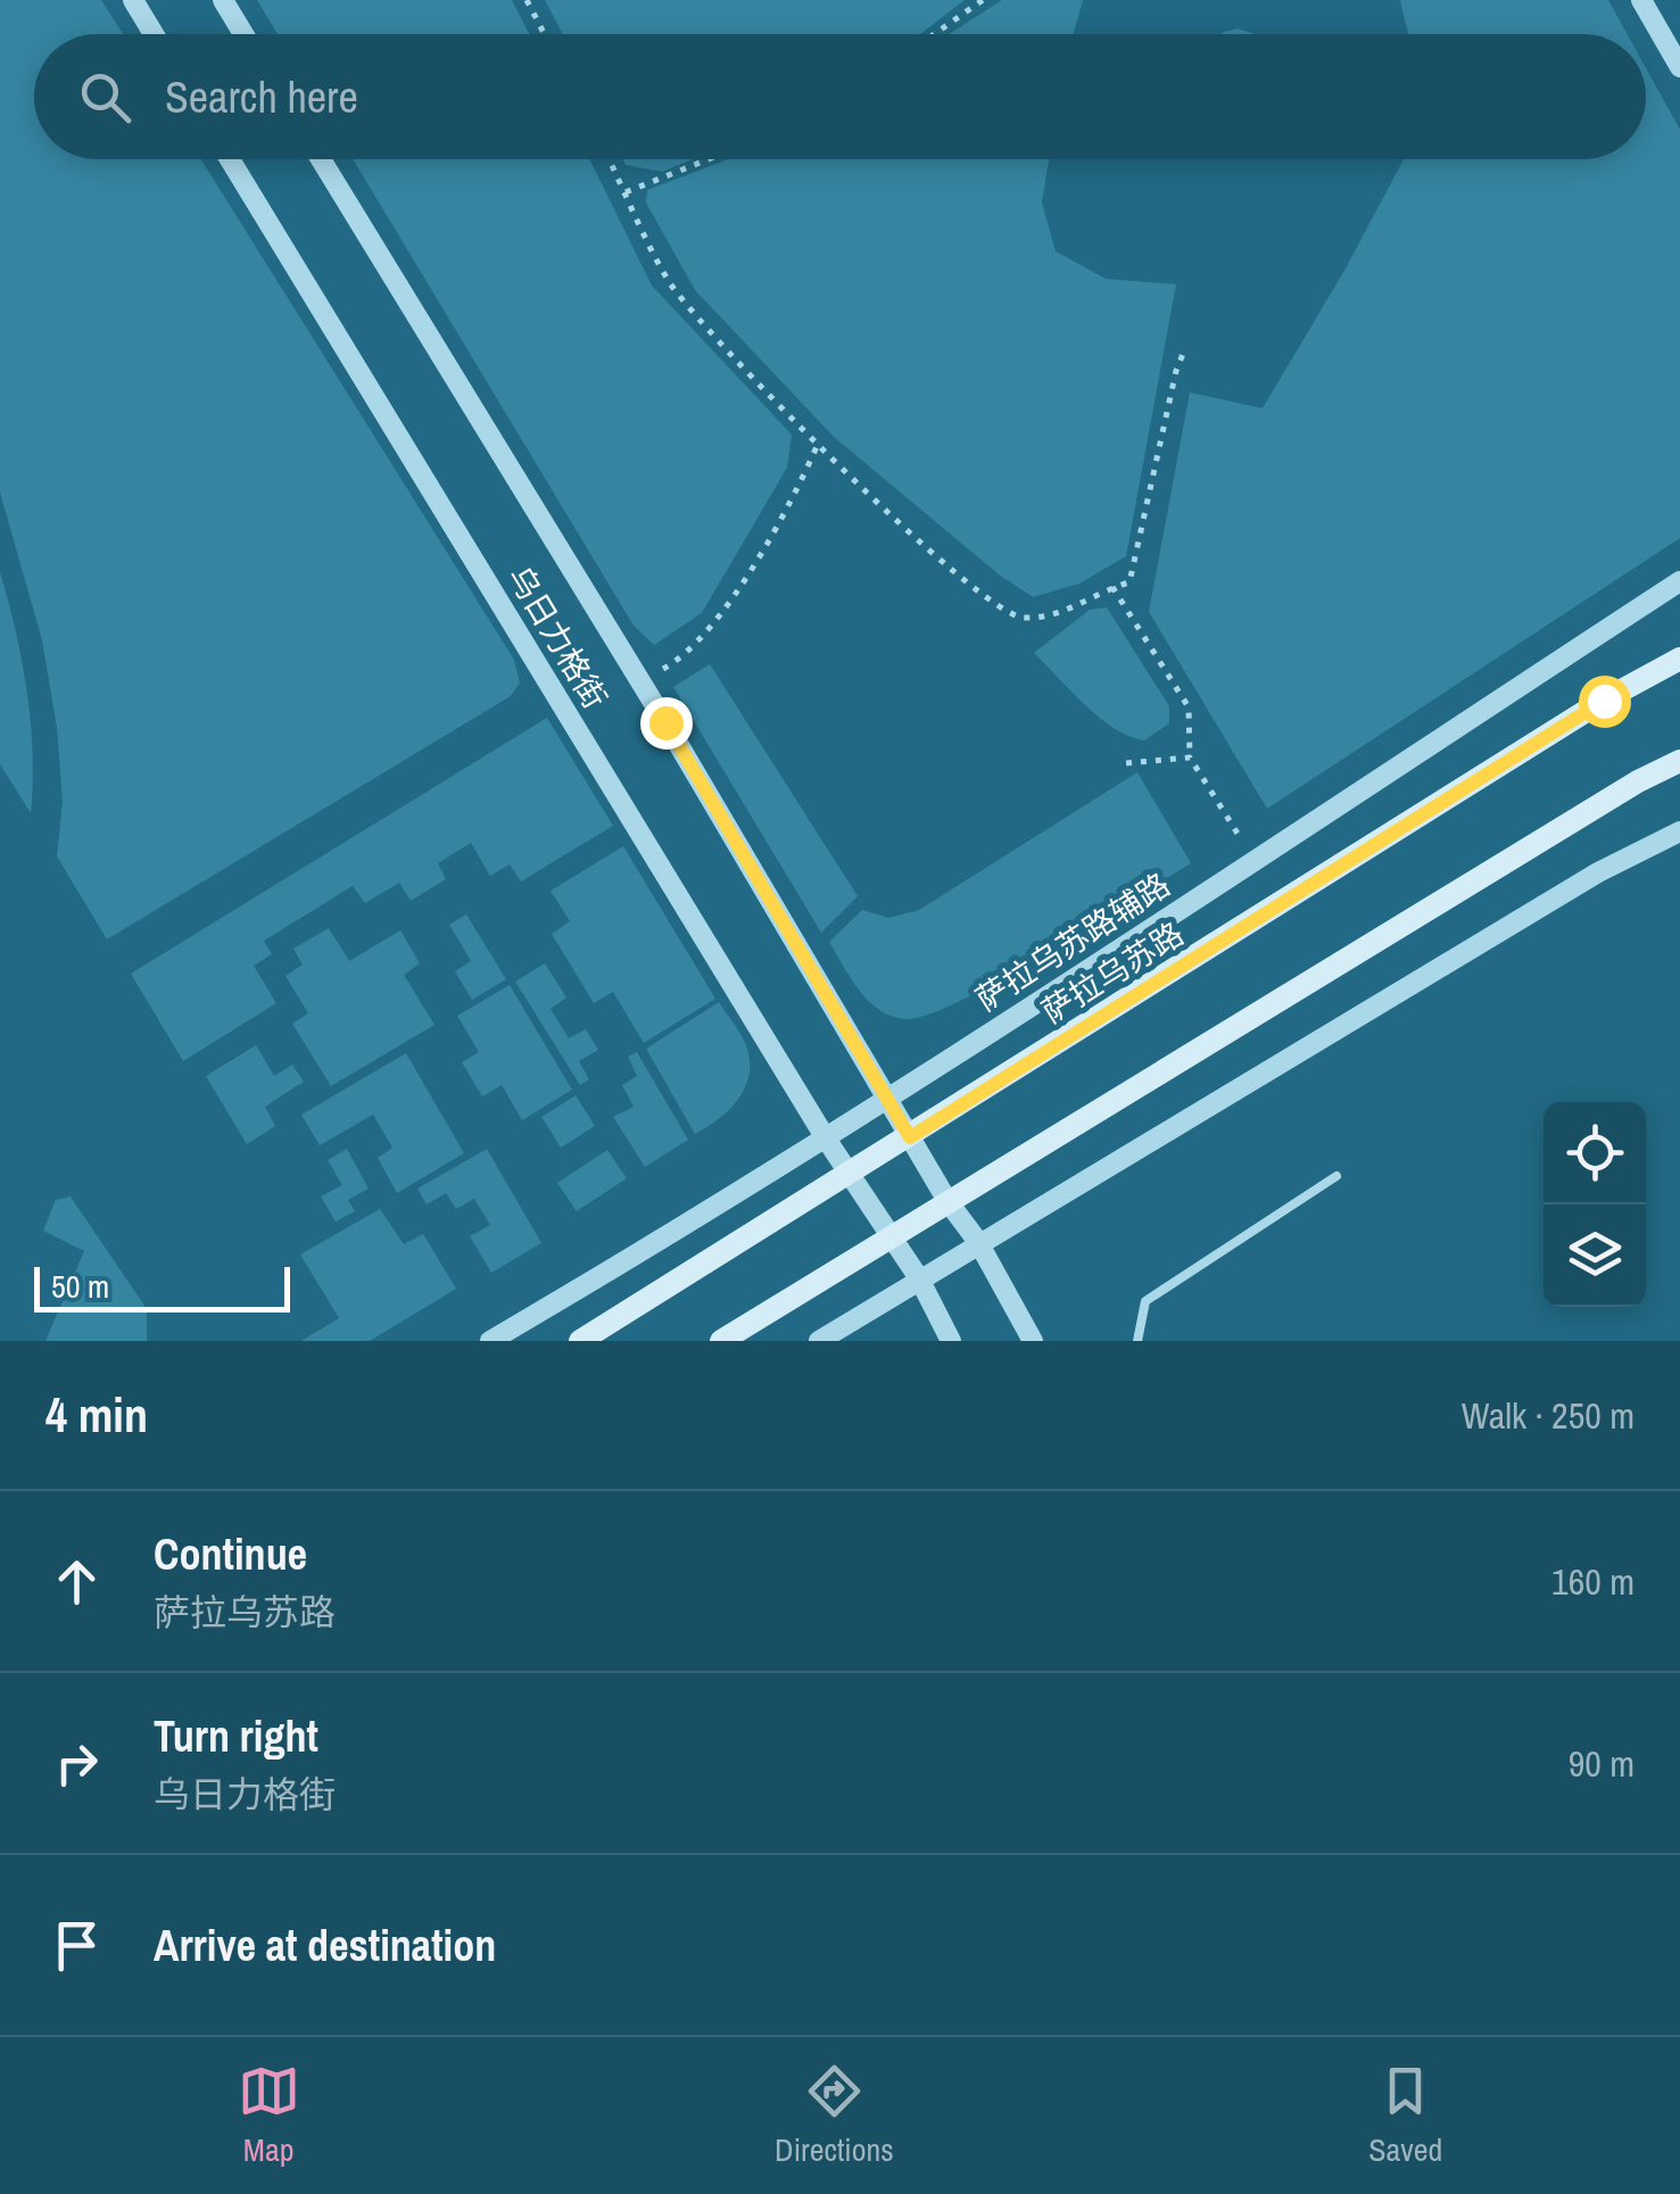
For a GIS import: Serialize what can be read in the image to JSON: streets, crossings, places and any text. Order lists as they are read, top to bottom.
{
  "streets": {
    "main road": ["萨拉乌苏路"],
    "street": ["乌日力格街", "萨拉乌苏路辅路"]
  },
  "crossings": [
    ["乌日力格街", "萨拉乌苏路辅路"],
    ["乌日力格街", "萨拉乌苏路"]
  ],
  "scale_bar": "50 m",
  "page": {
    "search": "Search here",
    "scale": "50 m",
    "heading": ["4 min", "Walk · 250 m"],
    "list": [
      ["Continue", "萨拉乌苏路", "160 m"],
      ["Turn right", "乌日力格街", "90 m"],
      "Arrive at destination"
    ],
    "nav": ["Map", "Directions", "Saved"]
  }
}
